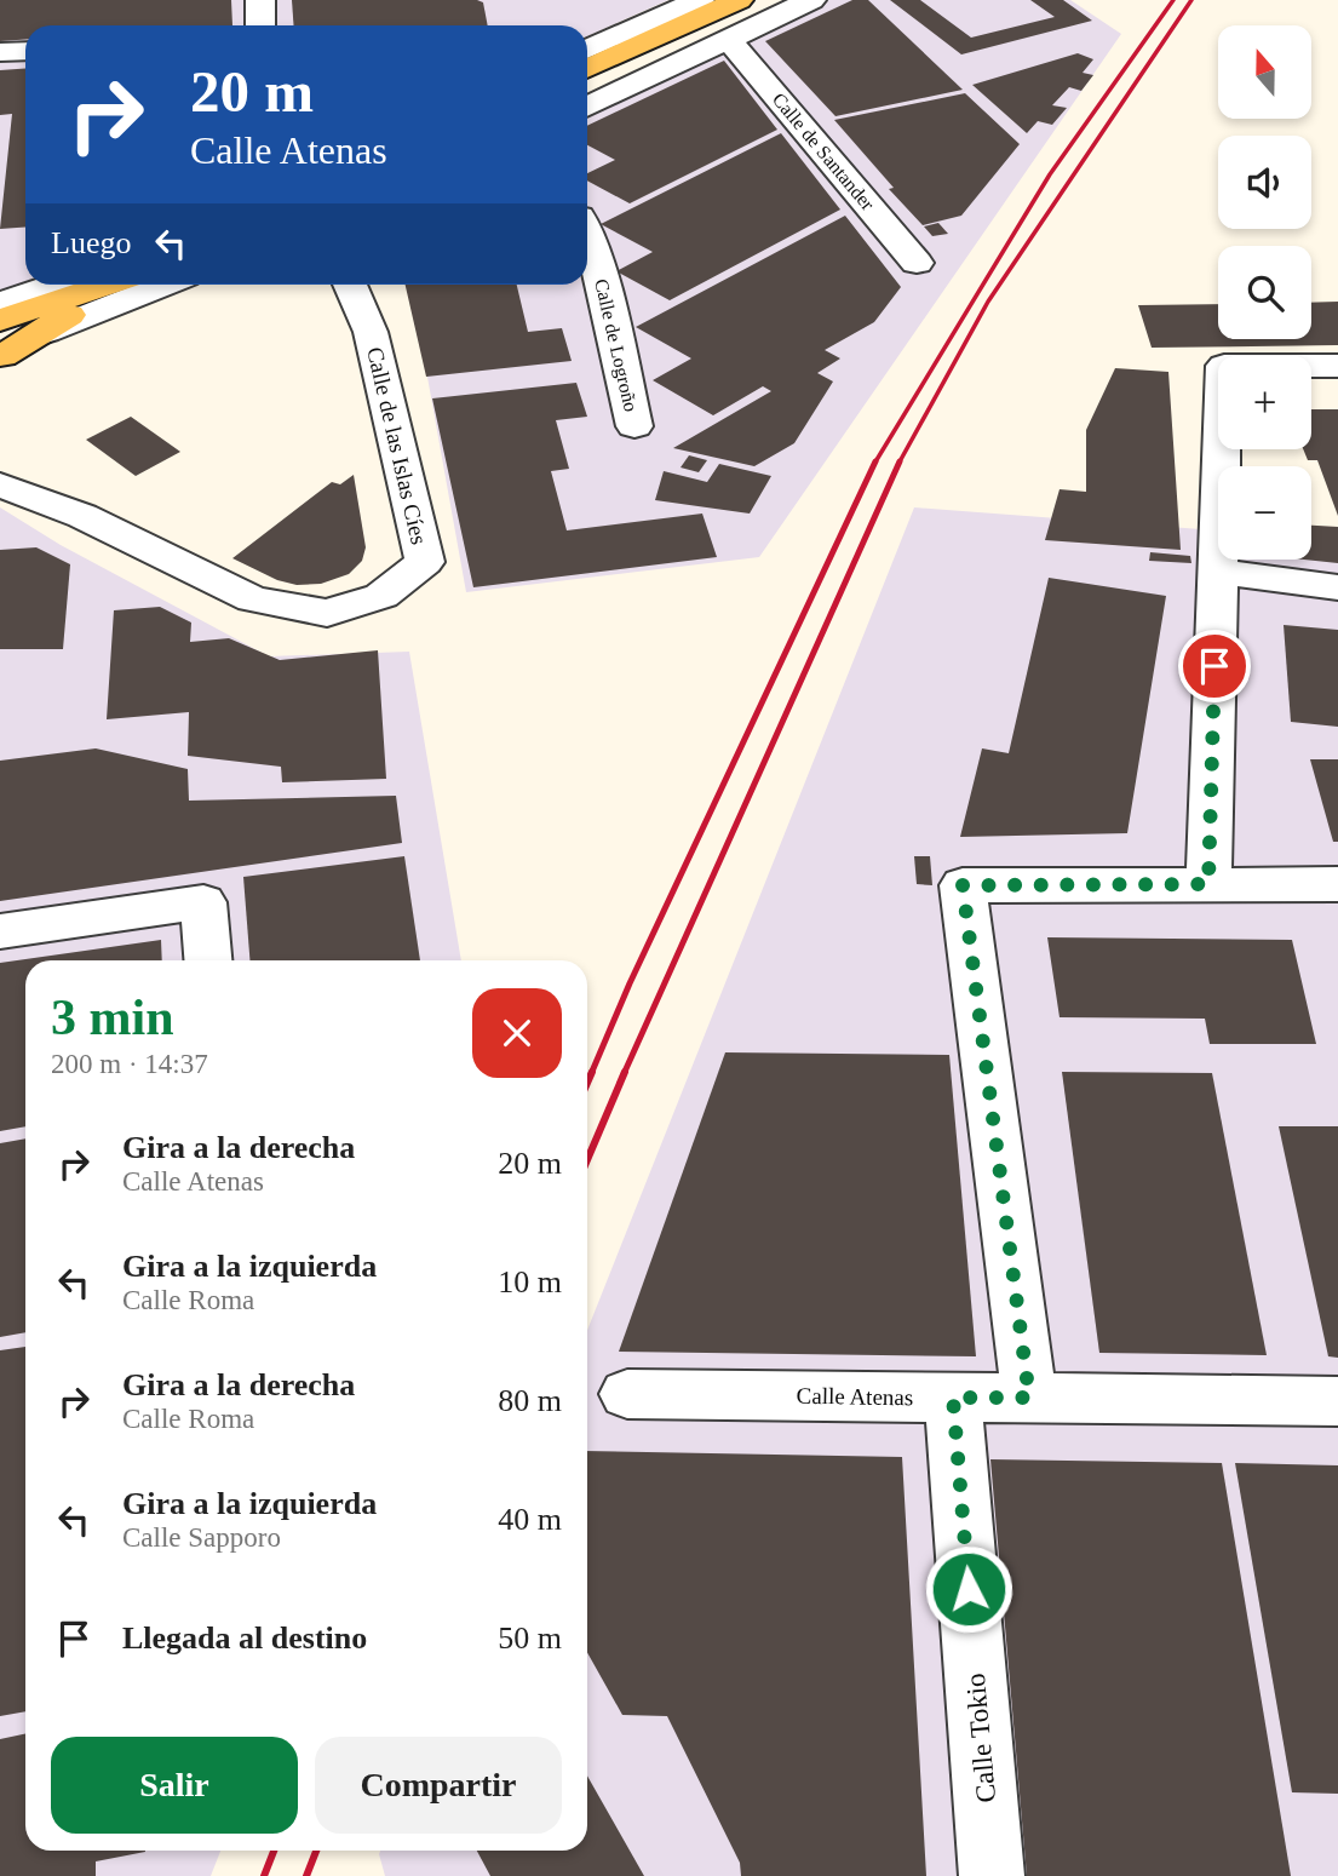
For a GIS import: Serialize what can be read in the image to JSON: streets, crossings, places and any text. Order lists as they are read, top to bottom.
{
  "streets": {
    "street": [
      "Calle de Santander",
      "Calle de Logroño",
      "Calle de las Islas Cíes",
      "Calle Atenas",
      "Calle Tokio"
    ]
  },
  "crossings": [
    ["Calle Atenas", "Calle Tokio"]
  ],
  "north": "top",
  "page": {
    "map_buttons": ["+", "−"],
    "turn": ["20 m", "Calle Atenas"],
    "then": "Luego",
    "heading": ["3 min", "200 m · 14:37"],
    "list": [
      {
        "name": "Gira a la derecha",
        "note": "Calle Atenas",
        "value": "20 m"
      },
      {
        "name": "Gira a la izquierda",
        "note": "Calle Roma",
        "value": "10 m"
      },
      {
        "name": "Gira a la derecha",
        "note": "Calle Roma",
        "value": "80 m"
      },
      {
        "name": "Gira a la izquierda",
        "note": "Calle Sapporo",
        "value": "40 m"
      },
      {
        "name": "Llegada al destino",
        "value": "50 m"
      }
    ],
    "buttons": ["Salir", "Compartir"]
  }
}
